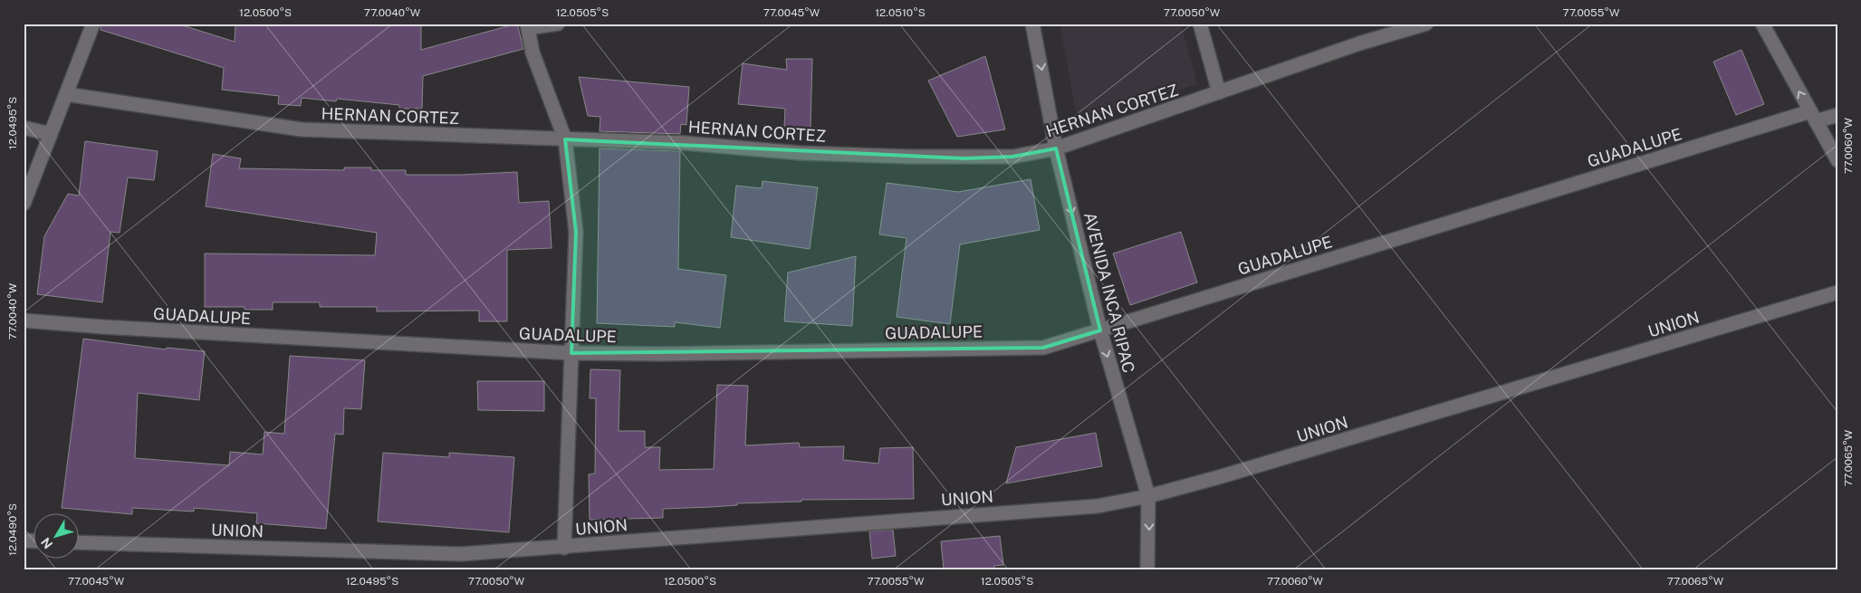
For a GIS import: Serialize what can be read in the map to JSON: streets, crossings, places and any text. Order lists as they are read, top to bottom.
{
  "streets": {
    "street": [
      "HERNAN CORTEZ",
      "GUADALUPE",
      "AVENIDA INCA RIPAC",
      "UNION"
    ]
  },
  "crossings": [
    ["HERNAN CORTEZ", "AVENIDA INCA RIPAC"],
    ["GUADALUPE", "AVENIDA INCA RIPAC"],
    ["AVENIDA INCA RIPAC", "UNION"]
  ],
  "one_way": ["AVENIDA INCA RIPAC"],
  "north": "bottom left",
  "coordinates": [
    "12.0500°S",
    "77.0040°W",
    "12.0505°S",
    "77.0045°W",
    "12.0510°S",
    "77.0050°W",
    "77.0055°W",
    "12.0495°S",
    "77.0060°W",
    "77.0065°W",
    "12.0490°S"
  ]
}
